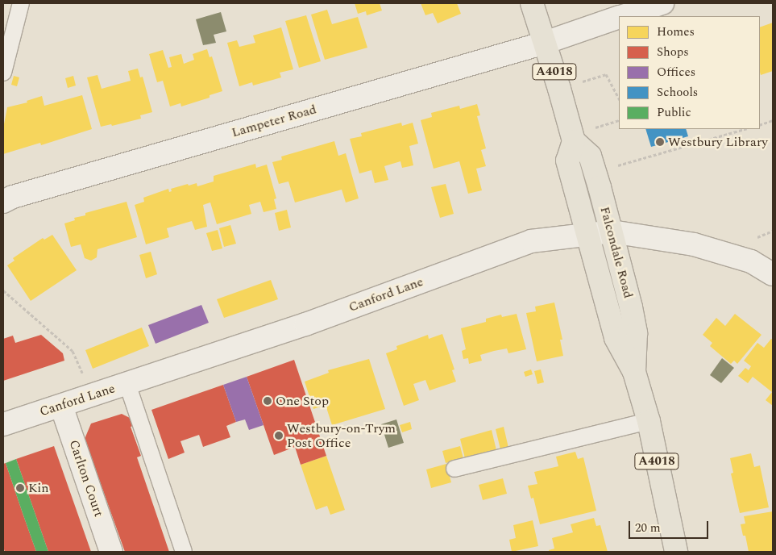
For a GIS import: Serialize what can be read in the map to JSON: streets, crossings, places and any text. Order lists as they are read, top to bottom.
{
  "streets": {
    "main road": ["A4018", "Falcondale Road"],
    "street": ["Lampeter Road", "Canford Lane", "Carlton Court"]
  },
  "crossings": [
    ["A4018", "Lampeter Road"],
    ["A4018", "Falcondale Road"],
    ["Falcondale Road", "Canford Lane"],
    ["Canford Lane", "Carlton Court"]
  ],
  "places": [
    "Westbury Library",
    "One Stop",
    "Westbury-on-Trym Post Office",
    "Kin"
  ],
  "legend": [
    "Homes",
    "Shops",
    "Offices",
    "Schools",
    "Public"
  ],
  "scale_bar": "20 m"
}
